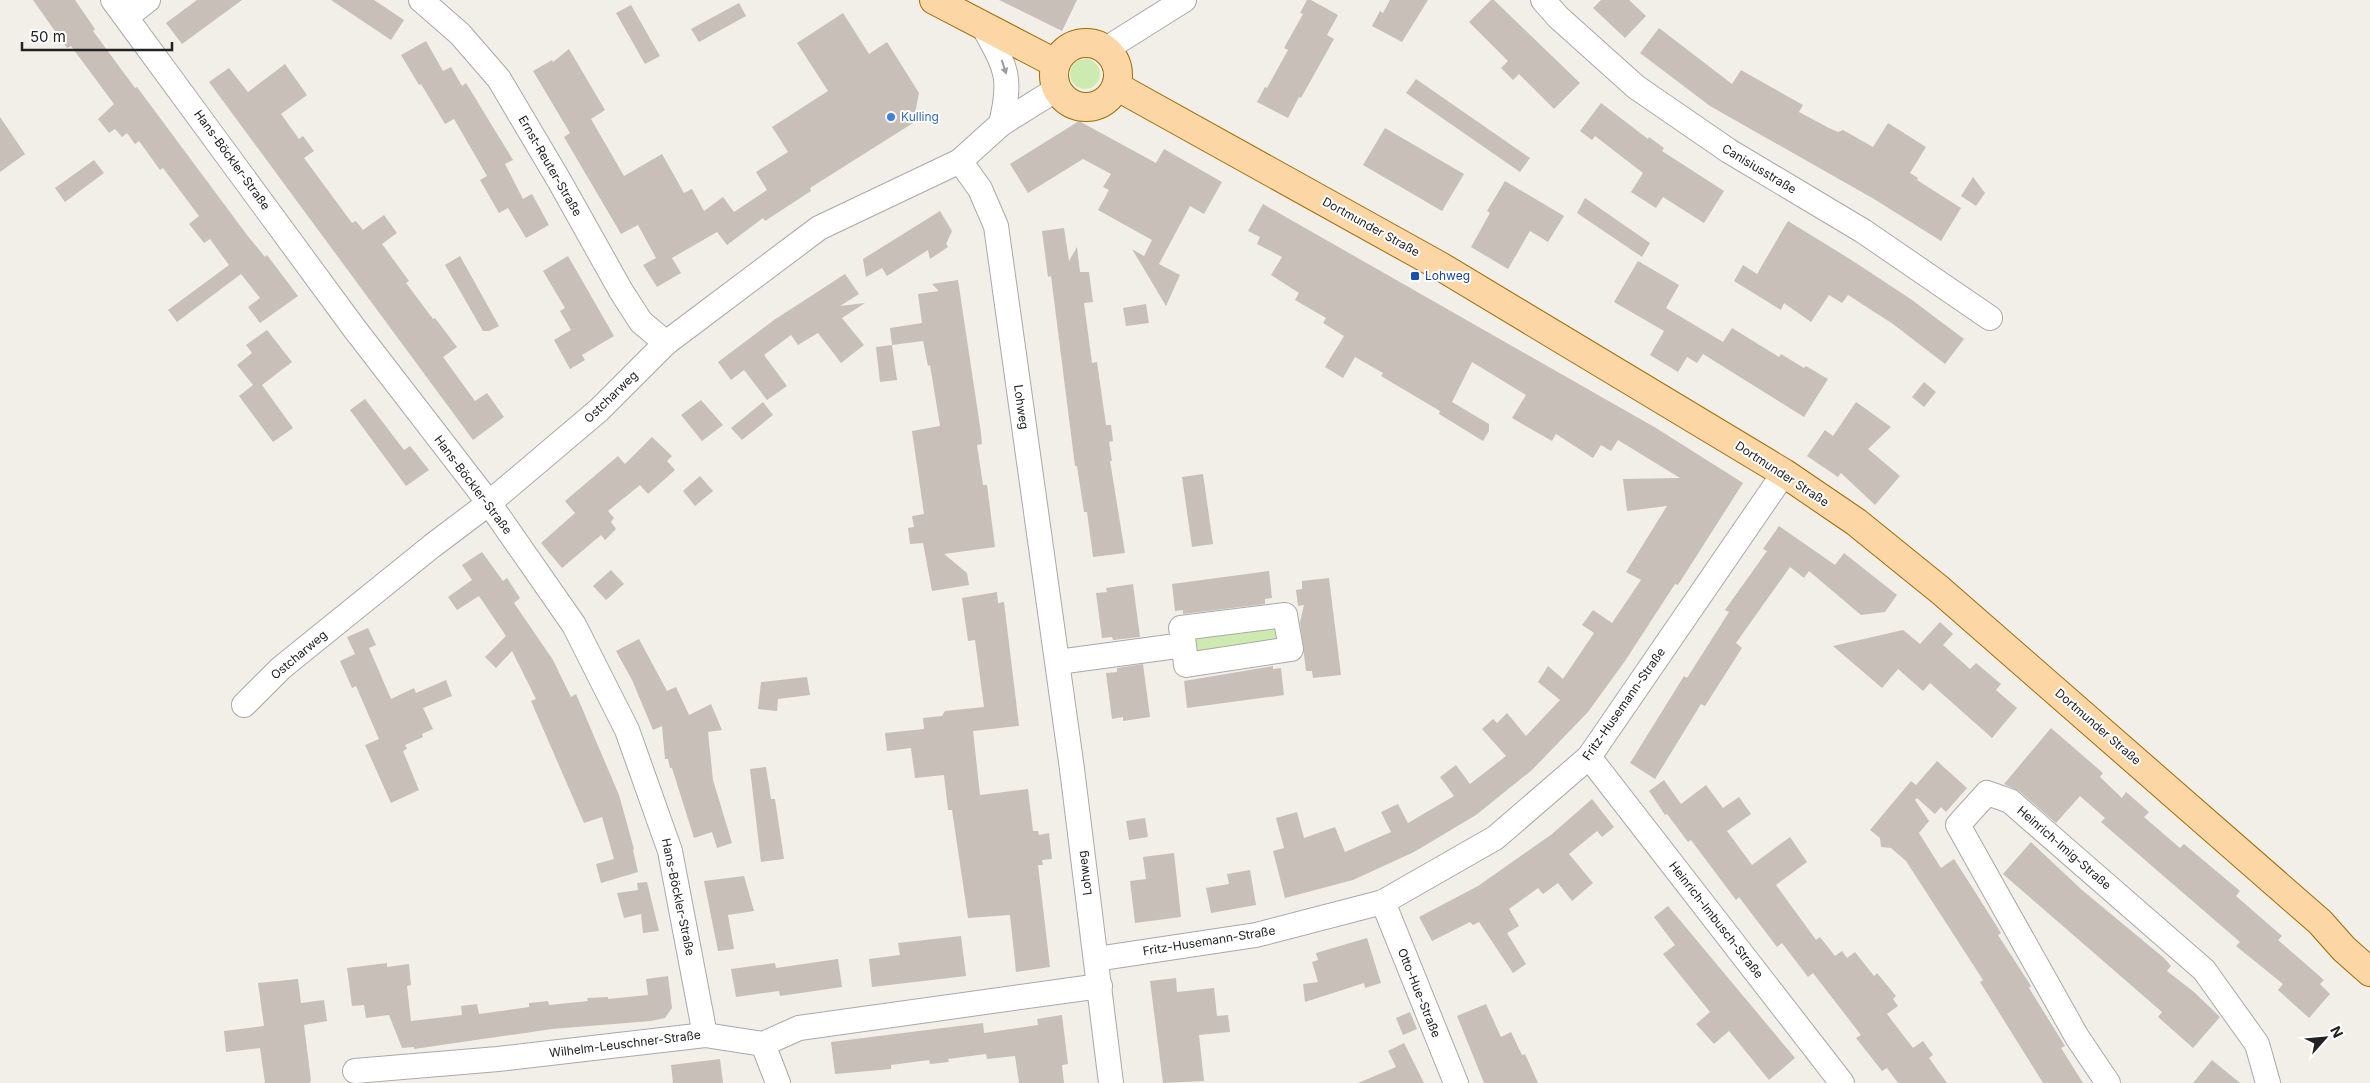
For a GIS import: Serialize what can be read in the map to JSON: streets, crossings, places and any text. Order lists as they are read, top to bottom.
{
  "streets": {
    "main road": ["Dortmunder Straße"],
    "street": [
      "Hans-Böckler-Straße",
      "Ernst-Reuter-Straße",
      "Canisiusstraße",
      "Ostcharweg",
      "Lohweg",
      "Fritz-Husemann-Straße",
      "Heinrich-Imig-Straße",
      "Heinrich-Imbusch-Straße",
      "Otto-Hue-Straße",
      "Wilhelm-Leuschner-Straße"
    ]
  },
  "crossings": [
    ["Hans-Böckler-Straße", "Ostcharweg"],
    ["Hans-Böckler-Straße", "Wilhelm-Leuschner-Straße"],
    ["Ernst-Reuter-Straße", "Ostcharweg"],
    ["Dortmunder Straße", "Ostcharweg"],
    ["Dortmunder Straße", "Fritz-Husemann-Straße"],
    ["Ostcharweg", "Lohweg"],
    ["Lohweg", "Fritz-Husemann-Straße"],
    ["Fritz-Husemann-Straße", "Heinrich-Imbusch-Straße"],
    ["Fritz-Husemann-Straße", "Otto-Hue-Straße"]
  ],
  "places": {
    "other": ["Kulling"],
    "transit": ["Lohweg"]
  },
  "scale_bar": "50 m",
  "north": "top right"
}
